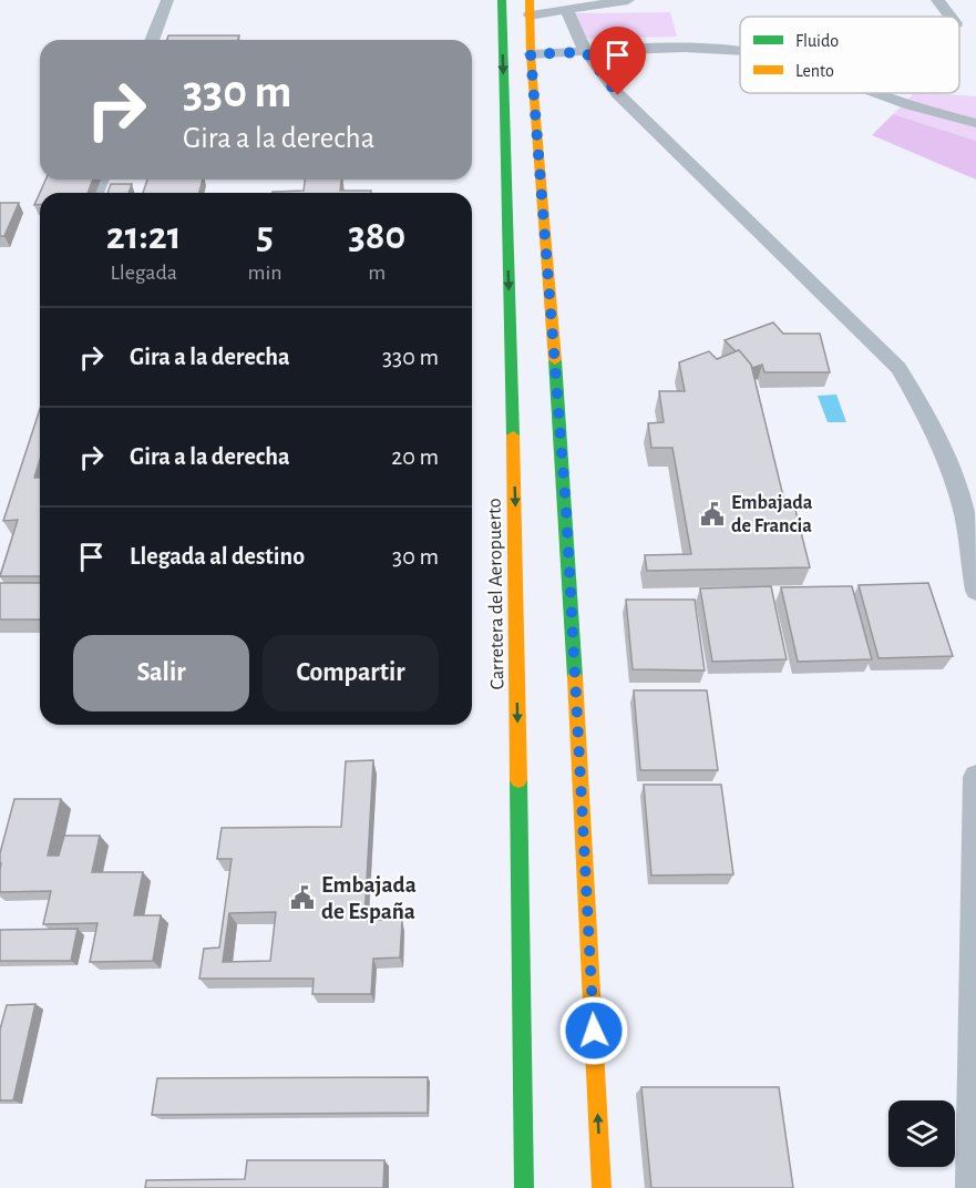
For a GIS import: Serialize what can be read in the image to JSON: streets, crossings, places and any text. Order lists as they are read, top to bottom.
{
  "streets": {
    "main road": ["Carretera del Aeropuerto"]
  },
  "places": {
    "public building": ["Embajada de Francia", "Embajada de España"]
  },
  "legend": ["Fluido", "Lento"],
  "page": {
    "turn": ["330 m", "Gira a la derecha"],
    "eta": [
      "21:21",
      "Llegada",
      "5",
      "min",
      "380",
      "m"
    ],
    "list": [
      {
        "name": "Gira a la derecha",
        "value": "330 m"
      },
      {
        "name": "Gira a la derecha",
        "value": "20 m"
      },
      {
        "name": "Llegada al destino",
        "value": "30 m"
      }
    ],
    "buttons": ["Salir", "Compartir"]
  }
}
